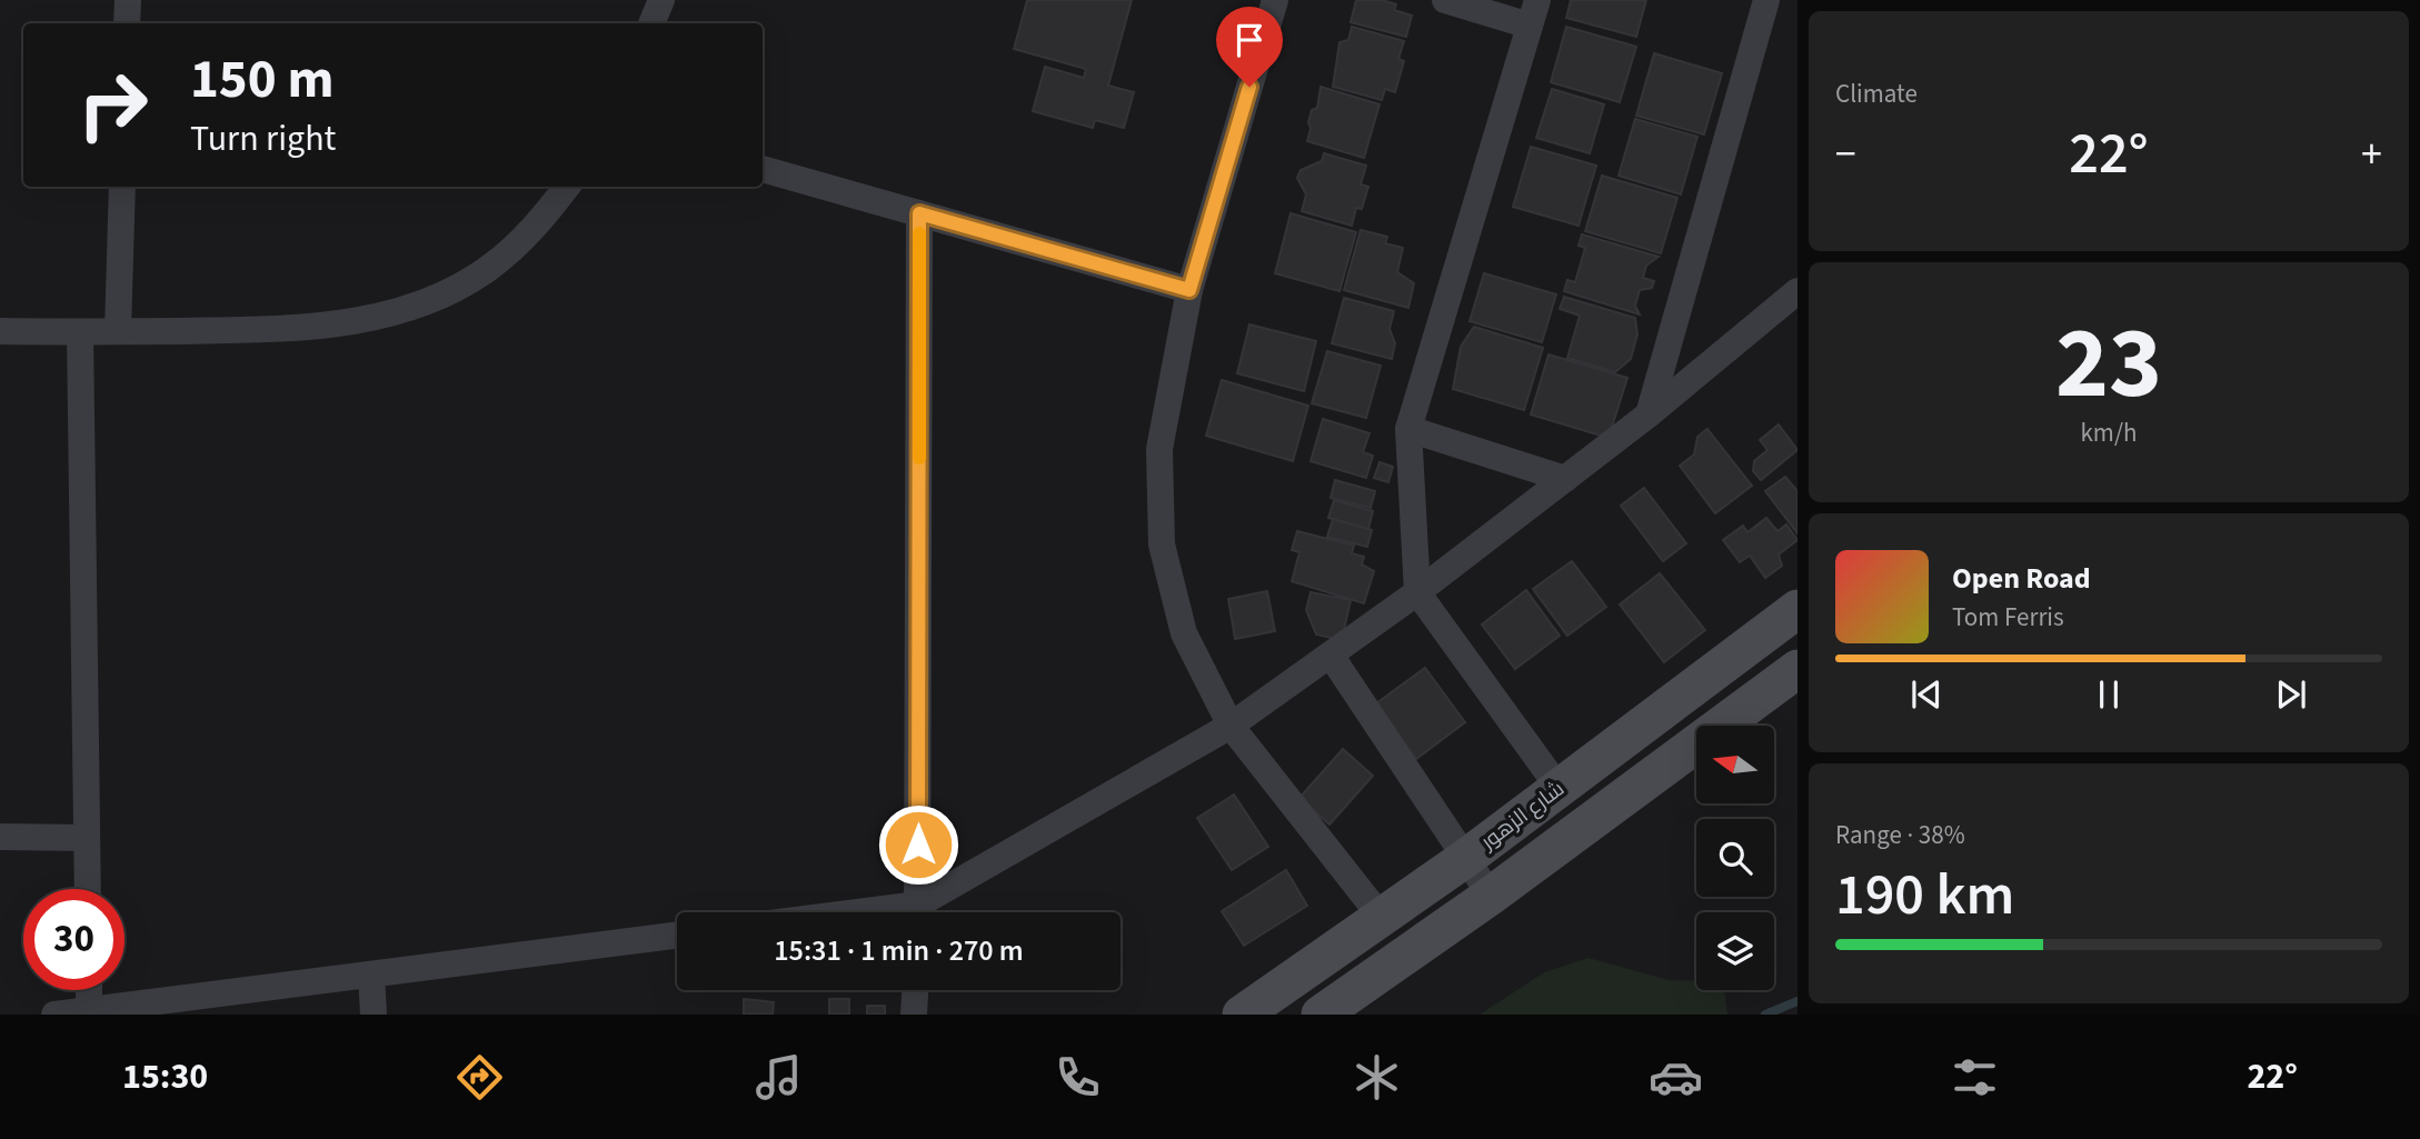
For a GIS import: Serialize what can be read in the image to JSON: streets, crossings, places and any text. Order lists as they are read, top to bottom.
{
  "streets": {
    "main road": ["شارع الزهور"]
  },
  "north": "left",
  "page": {
    "tile": [
      "Climate",
      ["23", "km/h"],
      ["Range · 38%", "190 km"]
    ],
    "turn": ["150 m", "Turn right"],
    "heat": ["−", "22°", "+"],
    "song": ["Open Road", "Tom Ferris"],
    "limit": "30",
    "trip": "15:31 · 1 min · 270 m",
    "tabs": ["15:30", "22°"]
  }
}
